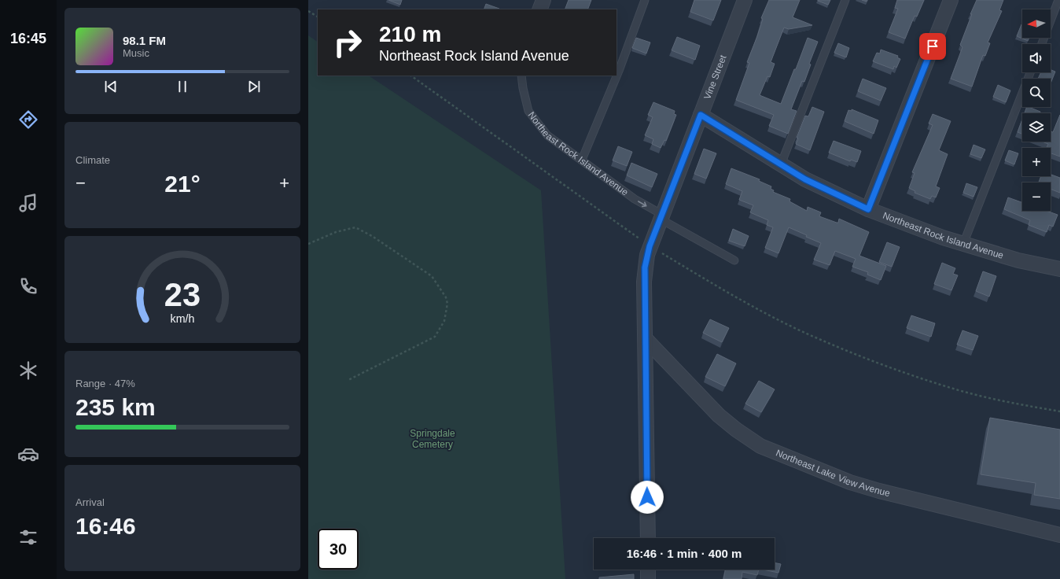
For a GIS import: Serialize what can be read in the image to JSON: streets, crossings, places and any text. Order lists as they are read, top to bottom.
{
  "streets": {
    "street": ["Vine Street", "Northeast Rock Island Avenue", "Northeast Lake View Avenue"]
  },
  "crossings": [
    ["Vine Street", "Northeast Rock Island Avenue"],
    ["Vine Street", "Northeast Lake View Avenue"]
  ],
  "parks": ["Springdale Cemetery"],
  "north": "left",
  "page": {
    "tabs": "16:45",
    "map_buttons": ["+", "−"],
    "turn": ["210 m", "Northeast Rock Island Avenue"],
    "song": ["98.1 FM", "Music"],
    "tile": [
      "Climate",
      ["Range · 47%", "235 km"],
      ["Arrival", "16:46"]
    ],
    "heat": ["−", "21°", "+"],
    "limit": "30",
    "trip": "16:46 · 1 min · 400 m",
    "gauge": ["23", "km/h"]
  }
}
